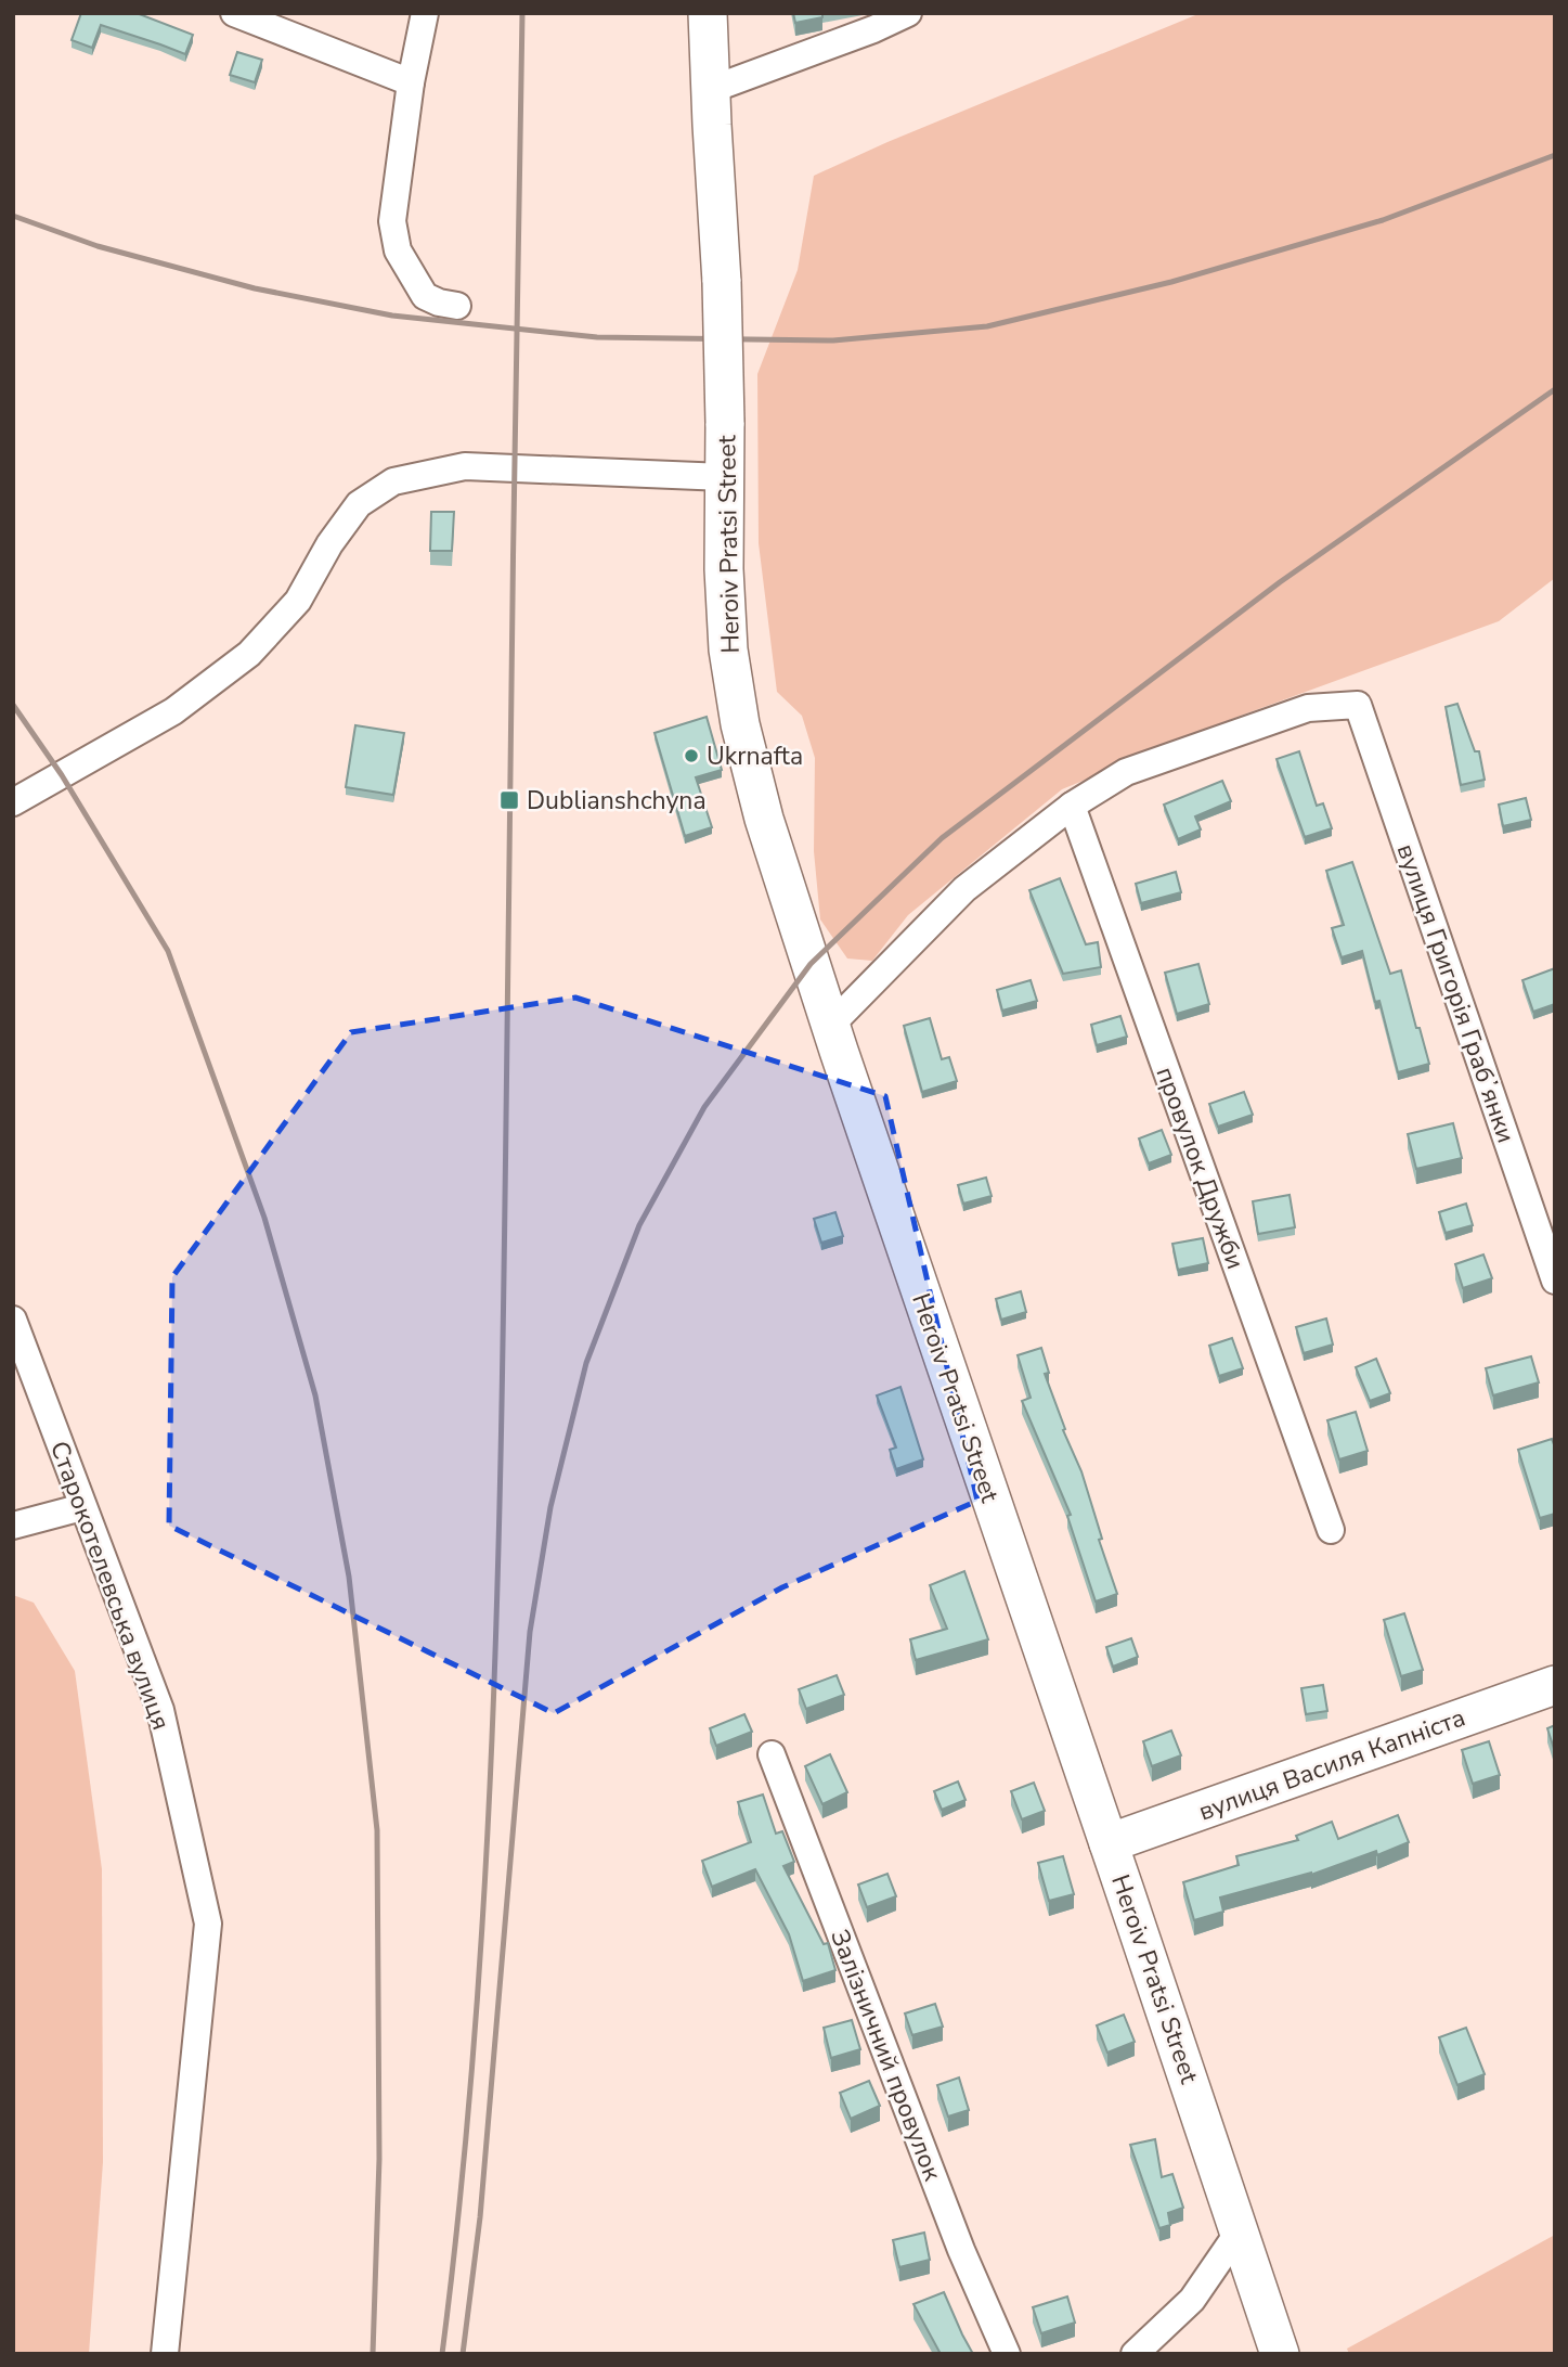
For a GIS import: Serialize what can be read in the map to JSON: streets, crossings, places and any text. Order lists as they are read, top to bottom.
{
  "streets": {
    "main road": ["Heroiv Pratsi Street", "вулиця Василя Капніста"],
    "street": [
      "вулиця Григорія Грабʼянки",
      "провулок Дружби",
      "Старокотелевська вулиця",
      "Залізничний провулок"
    ]
  },
  "crossings": [
    ["Heroiv Pratsi Street", "вулиця Василя Капніста"],
    ["вулиця Григорія Грабʼянки", "провулок Дружби"]
  ],
  "places": {
    "other": ["Ukrnafta"],
    "transit": ["Dublianshchyna"]
  }
}
